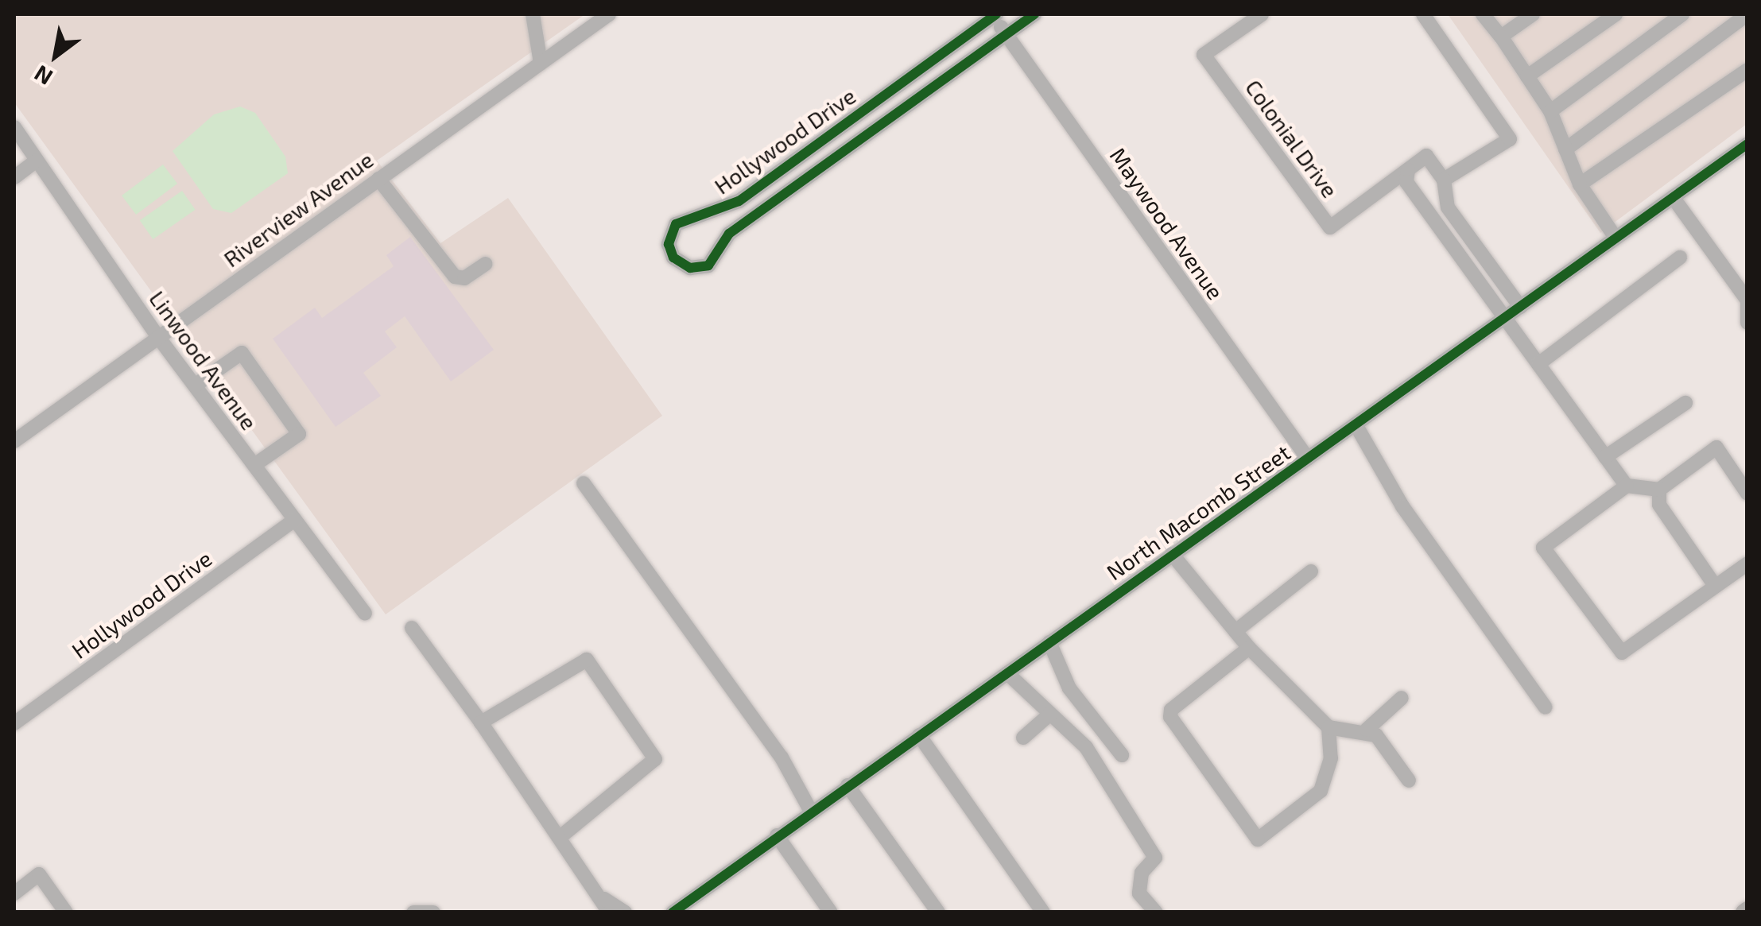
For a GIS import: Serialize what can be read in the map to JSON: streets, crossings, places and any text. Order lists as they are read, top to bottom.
{
  "streets": {
    "street": [
      "Colonial Drive",
      "Hollywood Drive",
      "Riverview Avenue",
      "Maywood Avenue",
      "Linwood Avenue",
      "North Macomb Street"
    ]
  },
  "crossings": [
    ["Hollywood Drive", "Maywood Avenue"],
    ["Hollywood Drive", "Linwood Avenue"],
    ["Riverview Avenue", "Linwood Avenue"],
    ["Maywood Avenue", "North Macomb Street"]
  ],
  "north": "bottom left"
}
